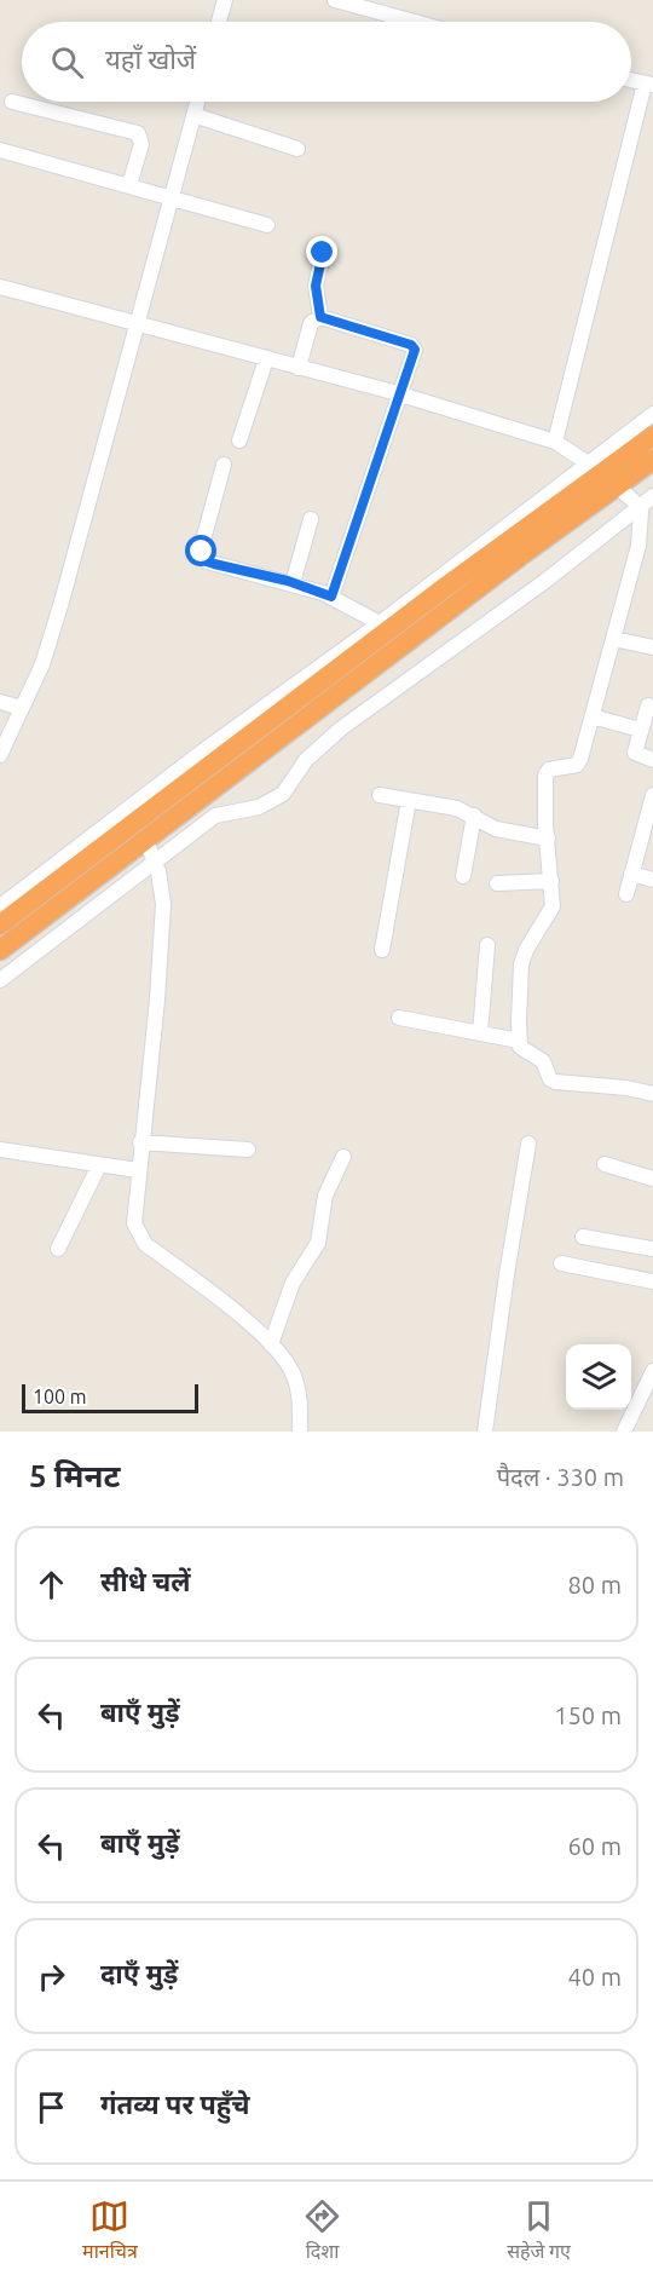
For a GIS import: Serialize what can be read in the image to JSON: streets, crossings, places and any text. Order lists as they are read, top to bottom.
{
  "scale_bar": "100 m",
  "page": {
    "search": "यहाँ खोजें",
    "scale": "100 m",
    "heading": ["5 मिनट", "पैदल · 330 m"],
    "list": [
      ["सीधे चलें", "80 m"],
      ["बाएँ मुड़ें", "150 m"],
      ["बाएँ मुड़ें", "60 m"],
      ["दाएँ मुड़ें", "40 m"],
      "गंतव्य पर पहुँचे"
    ],
    "nav": ["मानचित्र", "दिशा", "सहेजे गए"]
  }
}
